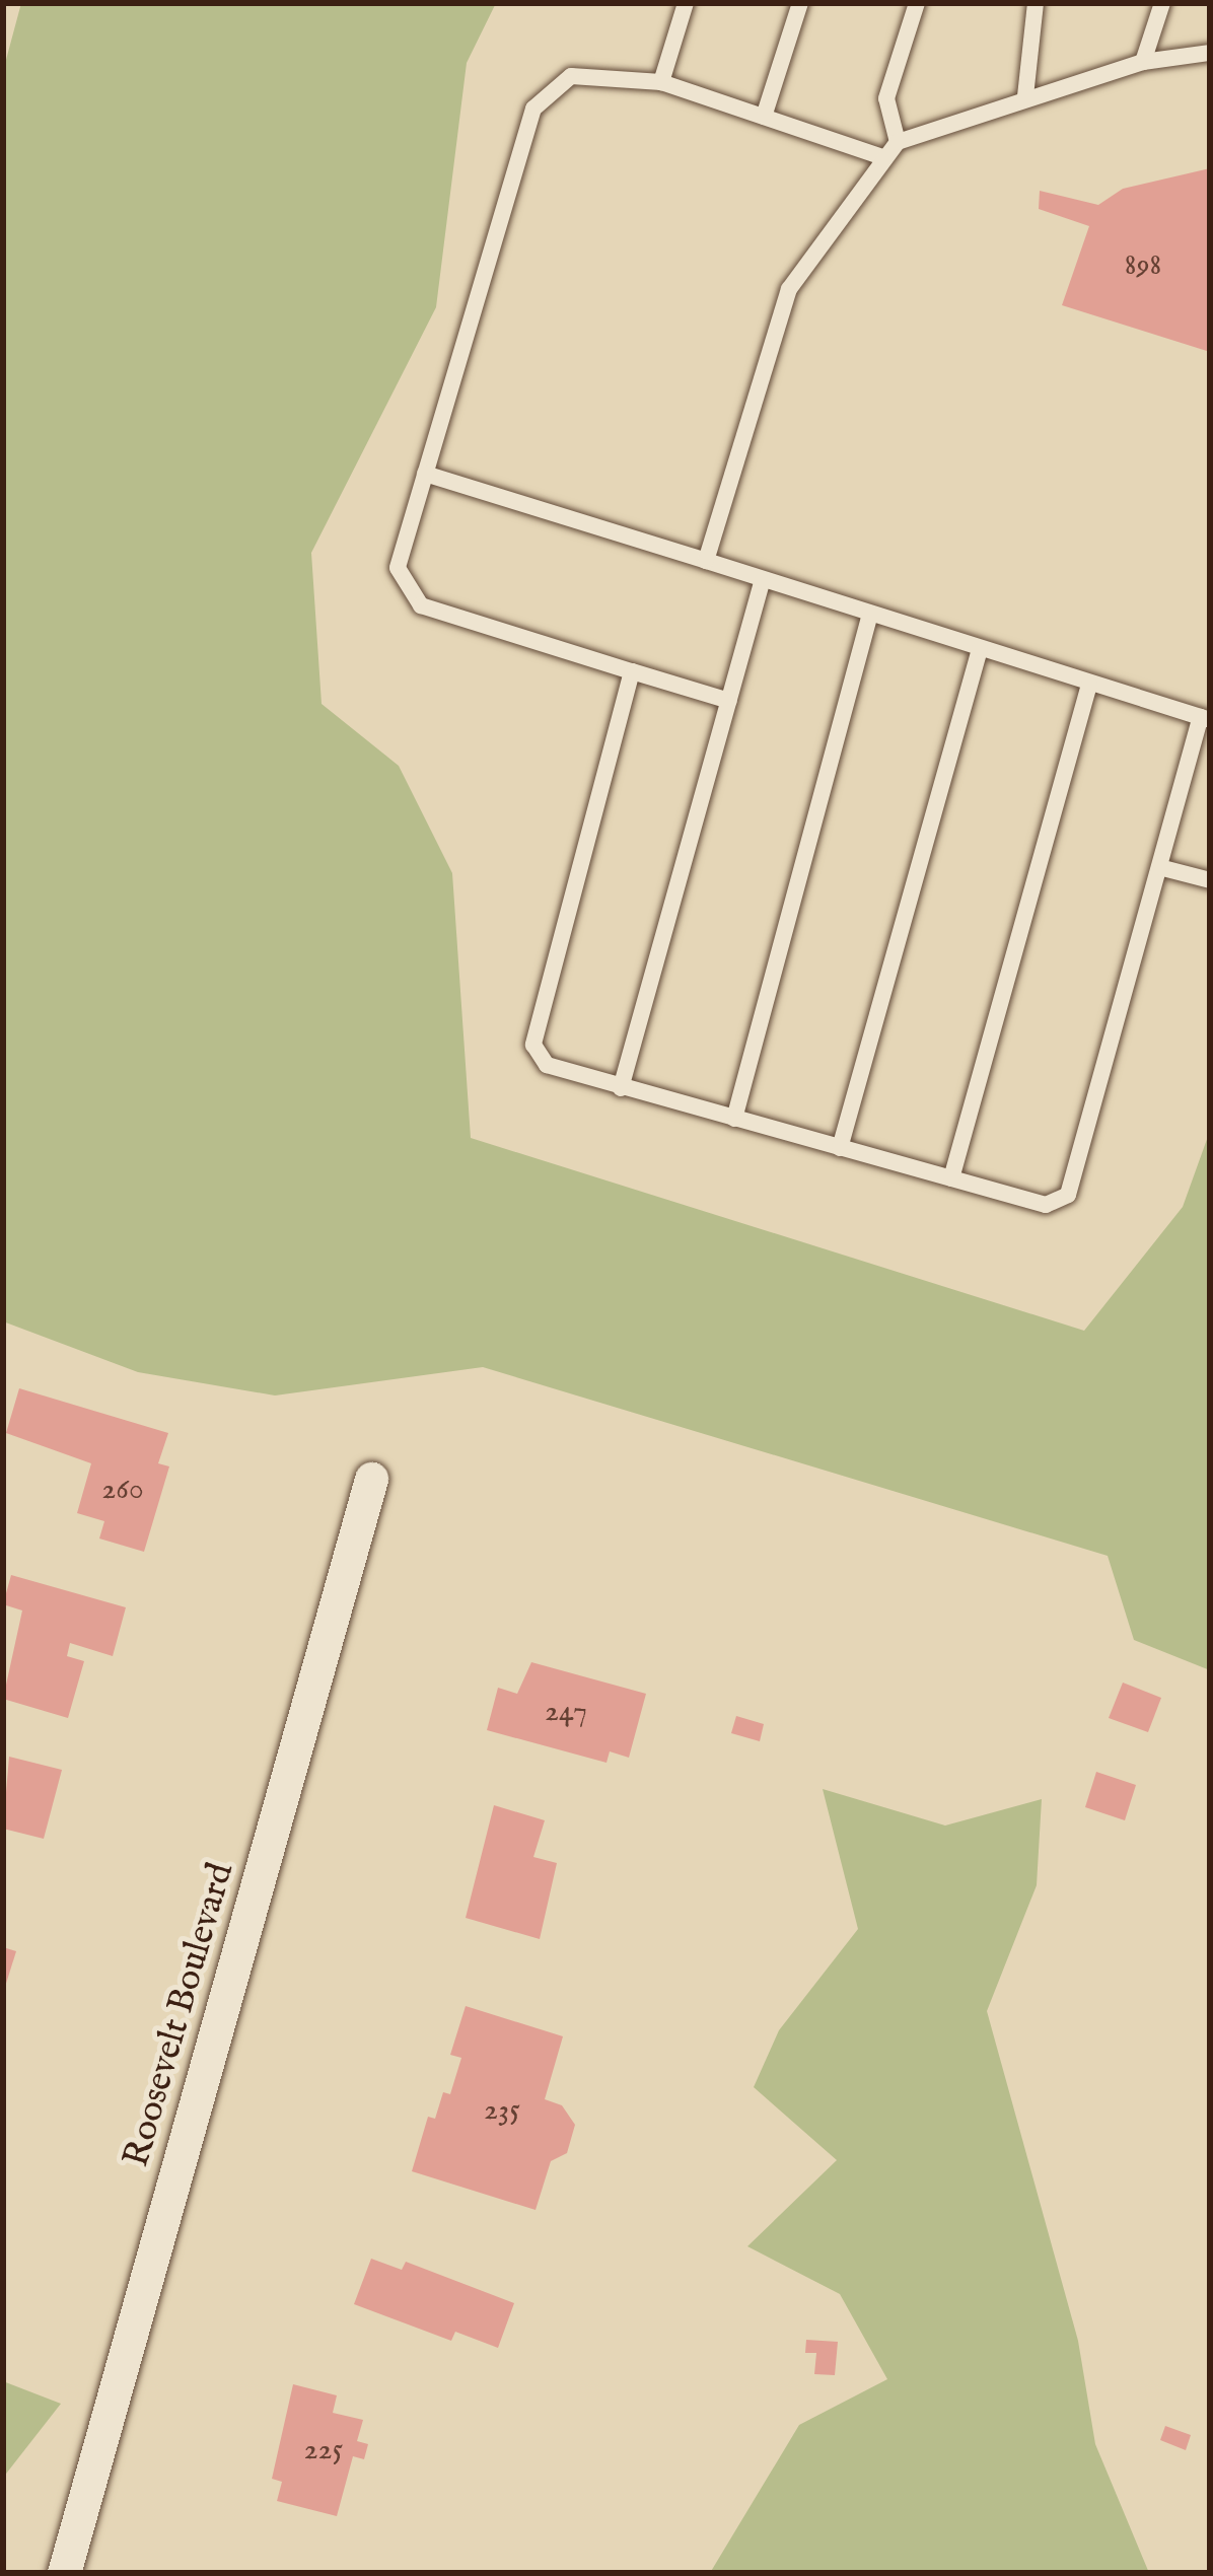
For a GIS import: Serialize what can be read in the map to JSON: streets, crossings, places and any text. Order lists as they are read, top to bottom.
{
  "streets": {
    "street": ["Roosevelt Boulevard"]
  },
  "house_numbers": [
    "898",
    "260",
    "247",
    "235",
    "225"
  ]
}
